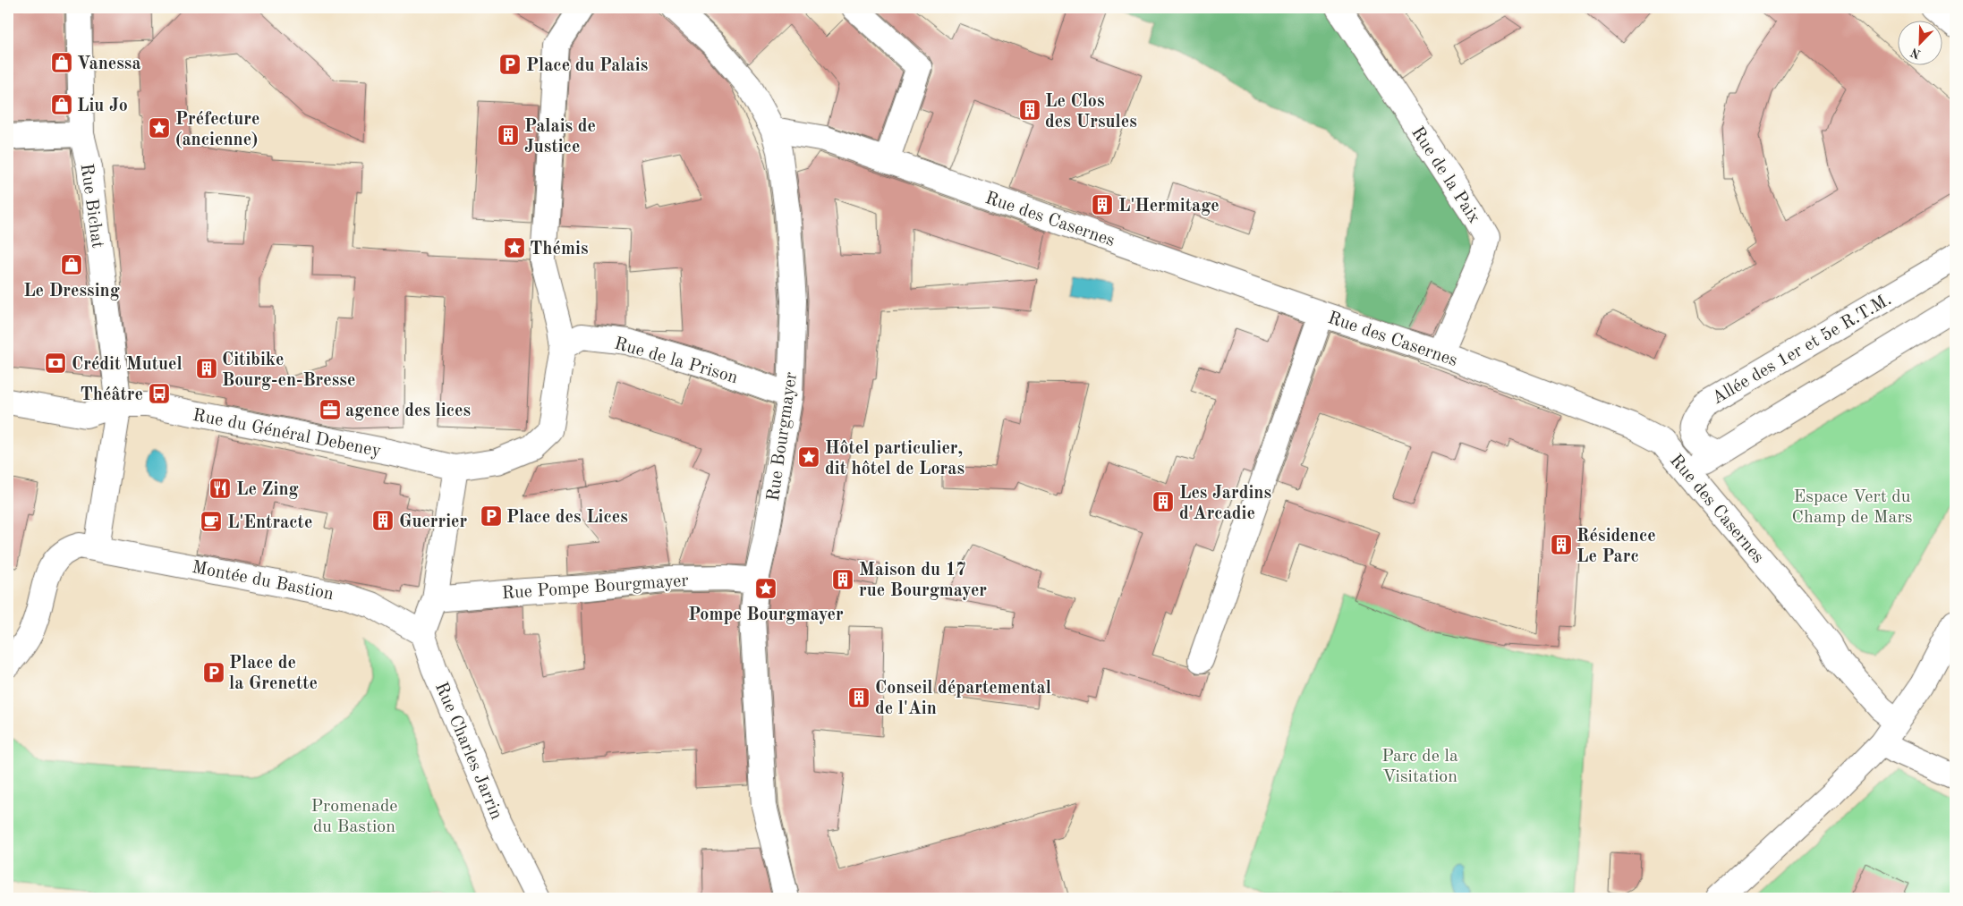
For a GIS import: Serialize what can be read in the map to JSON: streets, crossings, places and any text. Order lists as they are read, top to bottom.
{
  "streets": {
    "street": [
      "Rue de la Paix",
      "Rue Bichat",
      "Rue des Casernes",
      "Allée des 1er et 5e R.T.M.",
      "Rue de la Prison",
      "Rue du Général Debeney",
      "Rue Bourgmayer",
      "Montée du Bastion",
      "Rue Pompe Bourgmayer",
      "Rue Charles Jarrin"
    ]
  },
  "crossings": [
    ["Rue de la Paix", "Rue des Casernes"],
    ["Rue Bichat", "Rue du Général Debeney"],
    ["Rue des Casernes", "Rue Bourgmayer"],
    ["Rue de la Prison", "Rue Bourgmayer"],
    ["Rue Bourgmayer", "Rue Pompe Bourgmayer"],
    ["Montée du Bastion", "Rue Charles Jarrin"]
  ],
  "parks": ["Espace Vert du Champ de Mars", "Parc de la Visitation", "Promenade du Bastion"],
  "places": {
    "shop": ["Vanessa", "Liu Jo", "Le Dressing"],
    "parking": ["Place du Palais", "Place des Lices", "Place de la Grenette"],
    "building": [
      "Le Clos des Ursules",
      "Palais de Justice",
      "L'Hermitage",
      "Citibike Bourg-en-Bresse",
      "Les Jardins d'Arcadie",
      "Guerrier",
      "Résidence Le Parc",
      "Maison du 17 rue Bourgmayer",
      "Conseil départemental de l'Ain"
    ],
    "place": [
      "Préfecture (ancienne)",
      "Thémis",
      "Hôtel particulier, dit hôtel de Loras",
      "Pompe Bourgmayer"
    ],
    "bank": ["Crédit Mutuel"],
    "bus stop": ["Théâtre"],
    "office": ["agence des lices"],
    "restaurant": ["Le Zing"],
    "cafe": ["L'Entracte"]
  },
  "north": "bottom left"
}
